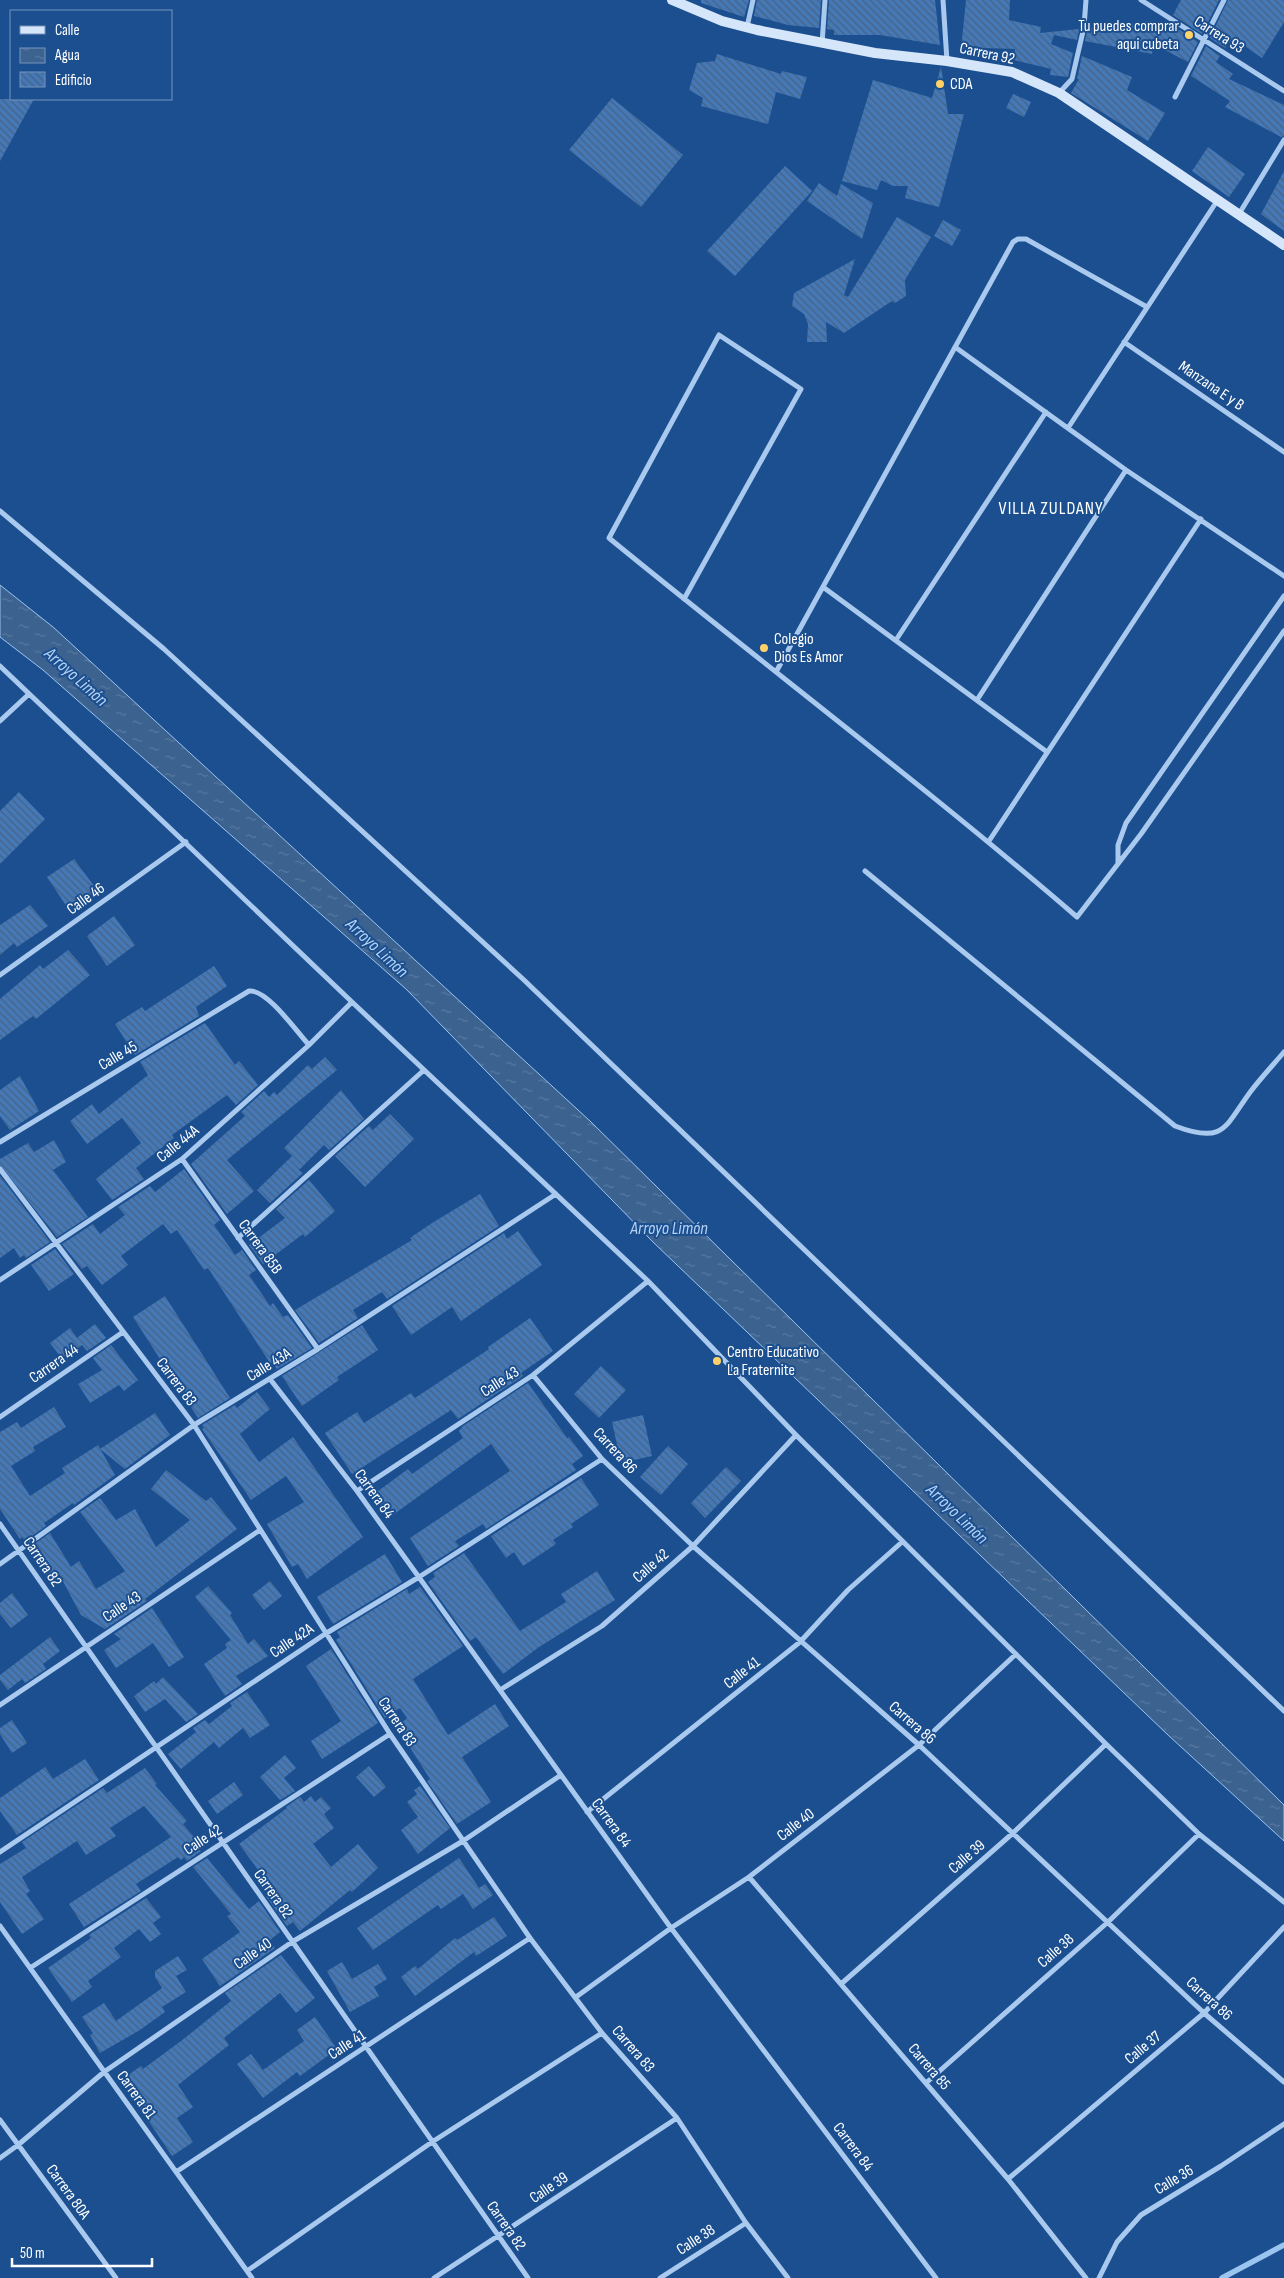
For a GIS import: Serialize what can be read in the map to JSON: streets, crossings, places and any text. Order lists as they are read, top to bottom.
{
  "streets": {
    "street": [
      "Carrera 93",
      "Carrera 92",
      "Manzana E y B",
      "Calle 46",
      "Calle 45",
      "Calle 44A",
      "Carrera 85B",
      "Carrera 44",
      "Calle 43A",
      "Carrera 83",
      "Calle 43",
      "Carrera 86",
      "Carrera 84",
      "Carrera 82",
      "Calle 42",
      "Calle 42A",
      "Calle 41",
      "Calle 40",
      "Calle 39",
      "Calle 38",
      "Calle 37",
      "Carrera 85",
      "Carrera 81",
      "Calle 36",
      "Carrera 80A"
    ]
  },
  "crossings": [
    ["Calle 45", "Calle 44A"],
    ["Calle 44A", "Carrera 85B"],
    ["Calle 44A", "Carrera 83"],
    ["Carrera 85B", "Calle 43A"],
    ["Carrera 44", "Carrera 83"],
    ["Calle 43A", "Carrera 83"],
    ["Calle 43A", "Carrera 84"],
    ["Calle 43A", "Carrera 82"],
    ["Carrera 83", "Calle 43"],
    ["Carrera 83", "Calle 42"],
    ["Carrera 83", "Calle 42A"],
    ["Carrera 83", "Calle 41"],
    ["Carrera 83", "Calle 40"],
    ["Carrera 83", "Calle 39"],
    ["Carrera 83", "Calle 38"],
    ["Calle 43", "Carrera 86"],
    ["Calle 43", "Carrera 84"],
    ["Calle 43", "Carrera 82"],
    ["Carrera 86", "Calle 42"],
    ["Carrera 86", "Calle 42A"],
    ["Carrera 86", "Calle 41"],
    ["Carrera 86", "Calle 40"],
    ["Carrera 86", "Calle 39"],
    ["Carrera 86", "Calle 38"],
    ["Carrera 86", "Calle 37"],
    ["Carrera 84", "Calle 42"],
    ["Carrera 84", "Calle 42A"],
    ["Carrera 84", "Calle 41"],
    ["Carrera 84", "Calle 40"],
    ["Carrera 82", "Calle 42"],
    ["Carrera 82", "Calle 42A"],
    ["Carrera 82", "Calle 41"],
    ["Carrera 82", "Calle 40"],
    ["Carrera 82", "Calle 39"],
    ["Calle 42", "Carrera 81"],
    ["Calle 41", "Carrera 81"],
    ["Calle 40", "Carrera 85"],
    ["Calle 40", "Carrera 81"],
    ["Calle 40", "Carrera 80A"],
    ["Calle 39", "Carrera 85"],
    ["Calle 38", "Carrera 85"],
    ["Calle 37", "Carrera 85"]
  ],
  "districts": ["VILLA ZULDANY"],
  "water": ["Arroyo Limón"],
  "places": [
    "Tu puedes comprar aqui cubeta",
    "CDA",
    "Colegio Dios Es Amor",
    "Centro Educativo La Fraternite"
  ],
  "legend": ["Calle", "Agua", "Edificio"],
  "scale_bar": "50 m"
}
